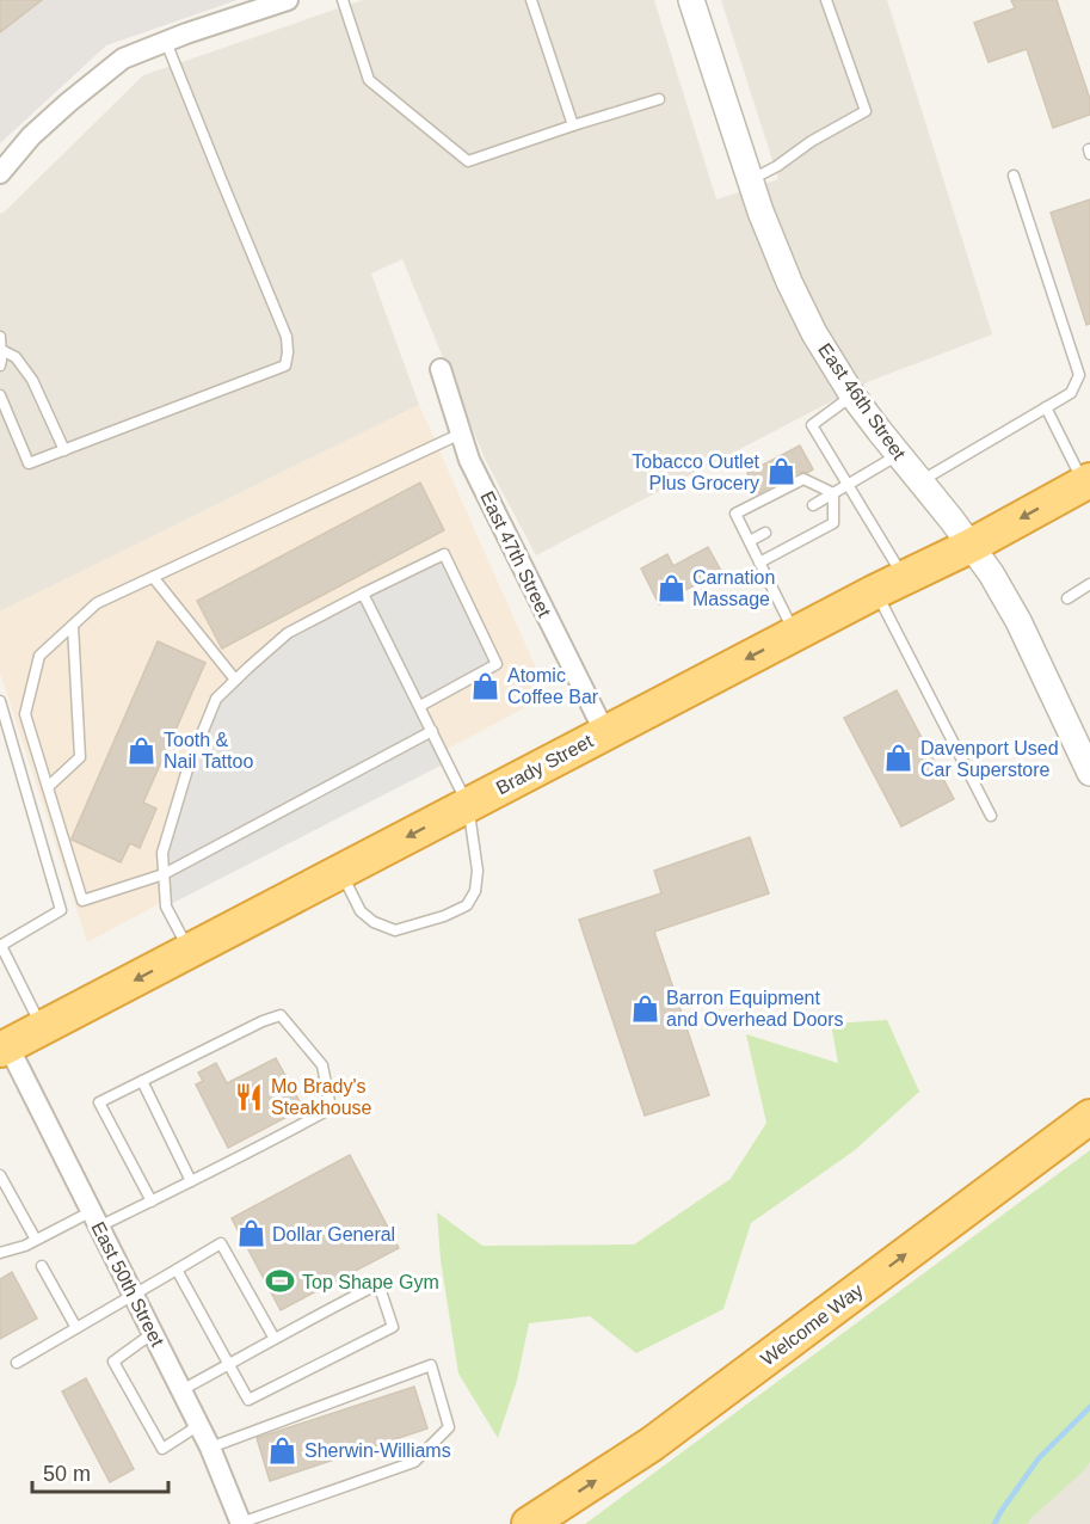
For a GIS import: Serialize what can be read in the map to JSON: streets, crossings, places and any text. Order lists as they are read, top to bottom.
{
  "streets": {
    "highway": ["Brady Street", "Welcome Way"],
    "street": ["East 46th Street", "East 47th Street", "East 50th Street"]
  },
  "crossings": [
    ["East 46th Street", "Brady Street"],
    ["East 47th Street", "Brady Street"],
    ["Brady Street", "East 50th Street"]
  ],
  "one_way": ["Brady Street", "Welcome Way"],
  "places": {
    "shop": [
      "Tobacco Outlet Plus Grocery",
      "Carnation Massage",
      "Atomic Coffee Bar",
      "Tooth & Nail Tattoo",
      "Davenport Used Car Superstore",
      "Barron Equipment and Overhead Doors",
      "Dollar General",
      "Sherwin-Williams"
    ],
    "restaurant": ["Mo Brady's Steakhouse"],
    "sports": ["Top Shape Gym"]
  },
  "scale_bar": "50 m"
}
